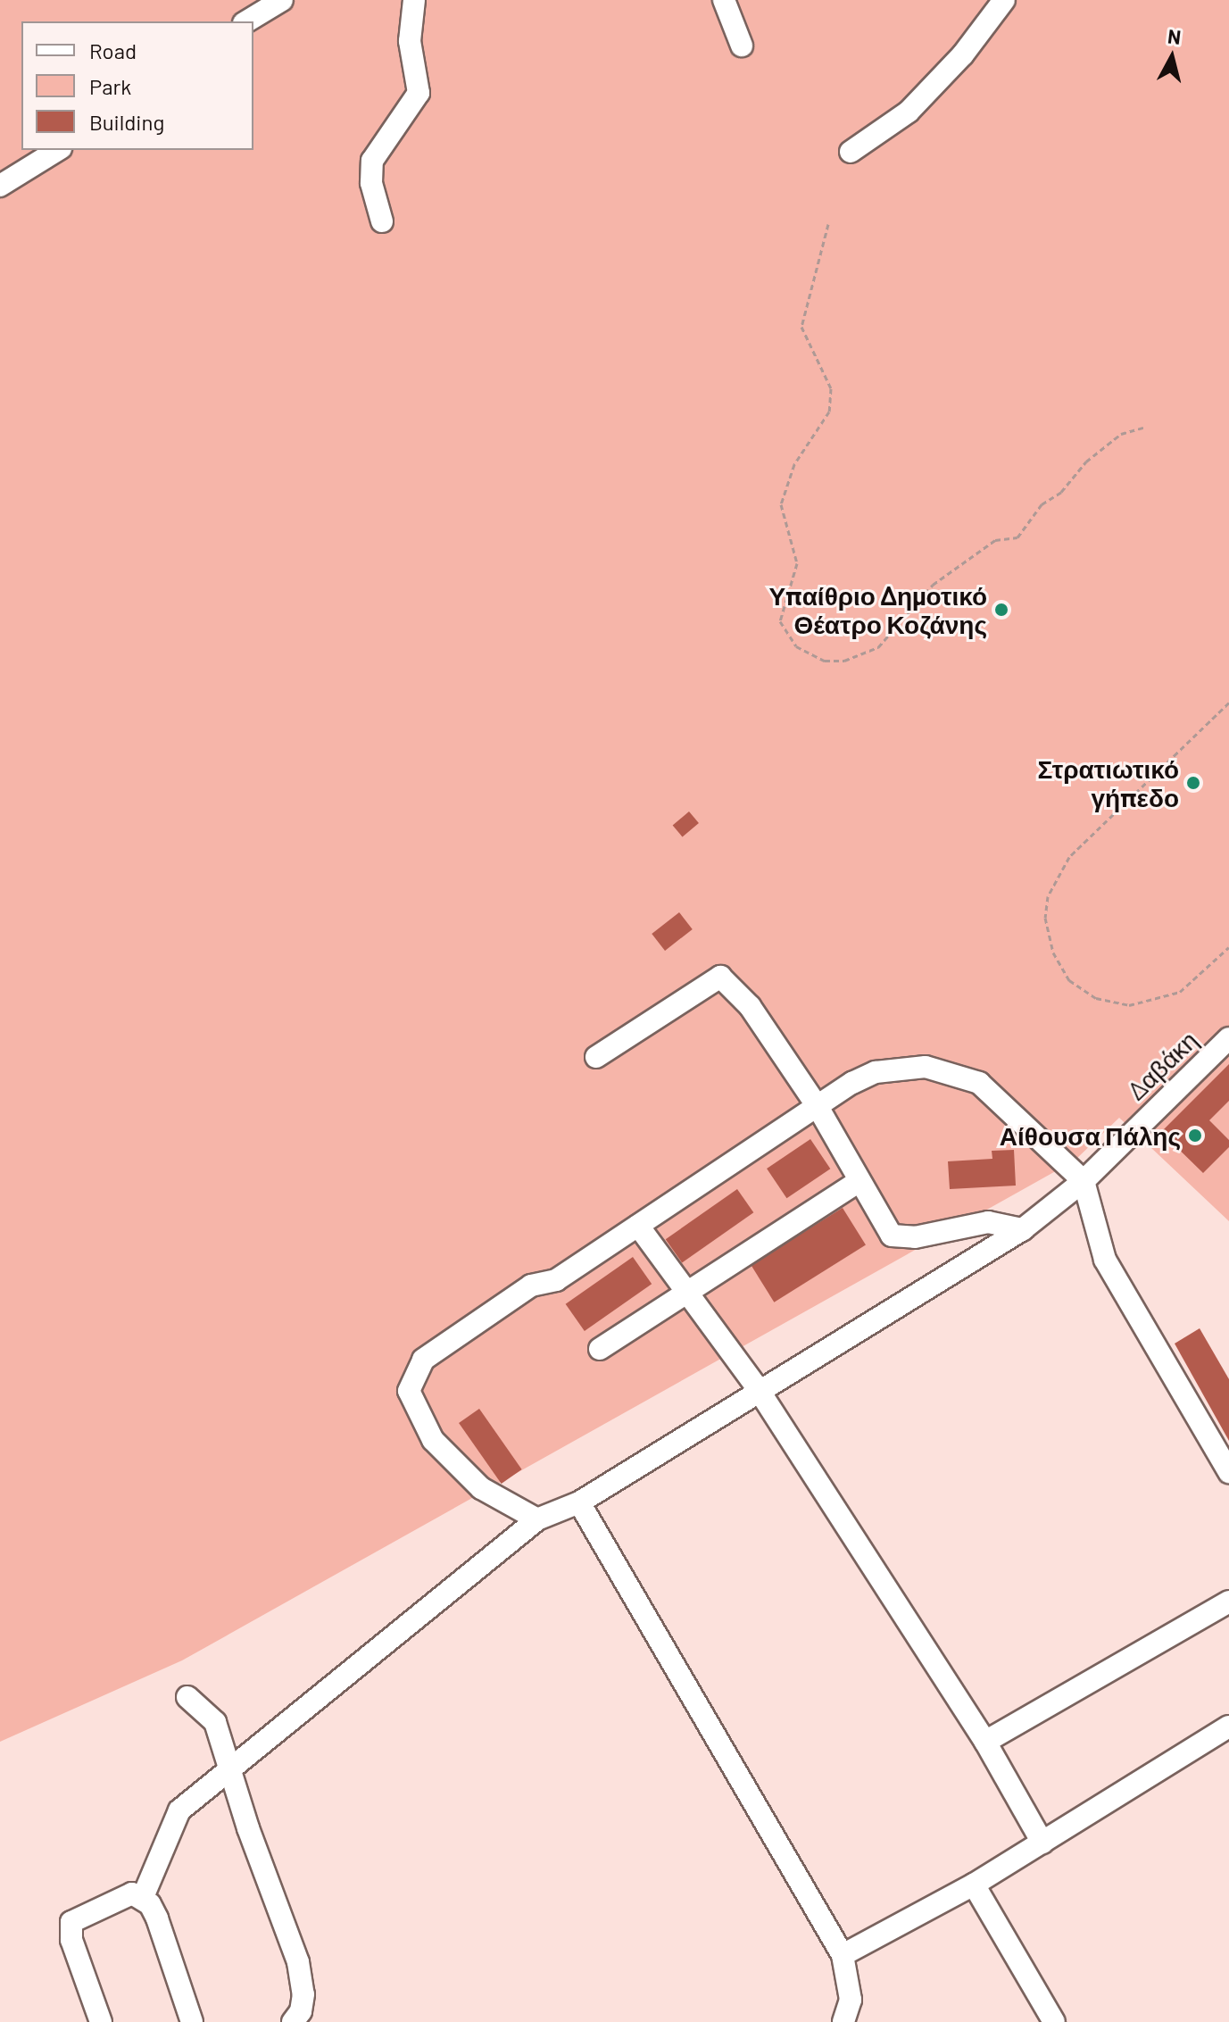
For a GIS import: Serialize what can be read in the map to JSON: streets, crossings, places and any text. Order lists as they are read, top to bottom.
{
  "streets": {
    "street": ["Δαβάκη"]
  },
  "places": ["Υπαίθριο Δημοτικό Θέατρο Κοζάνης", "Στρατιωτικό γήπεδο", "Αίθουσα Πάλης"],
  "legend": ["Road", "Park", "Building"],
  "north": "top"
}
